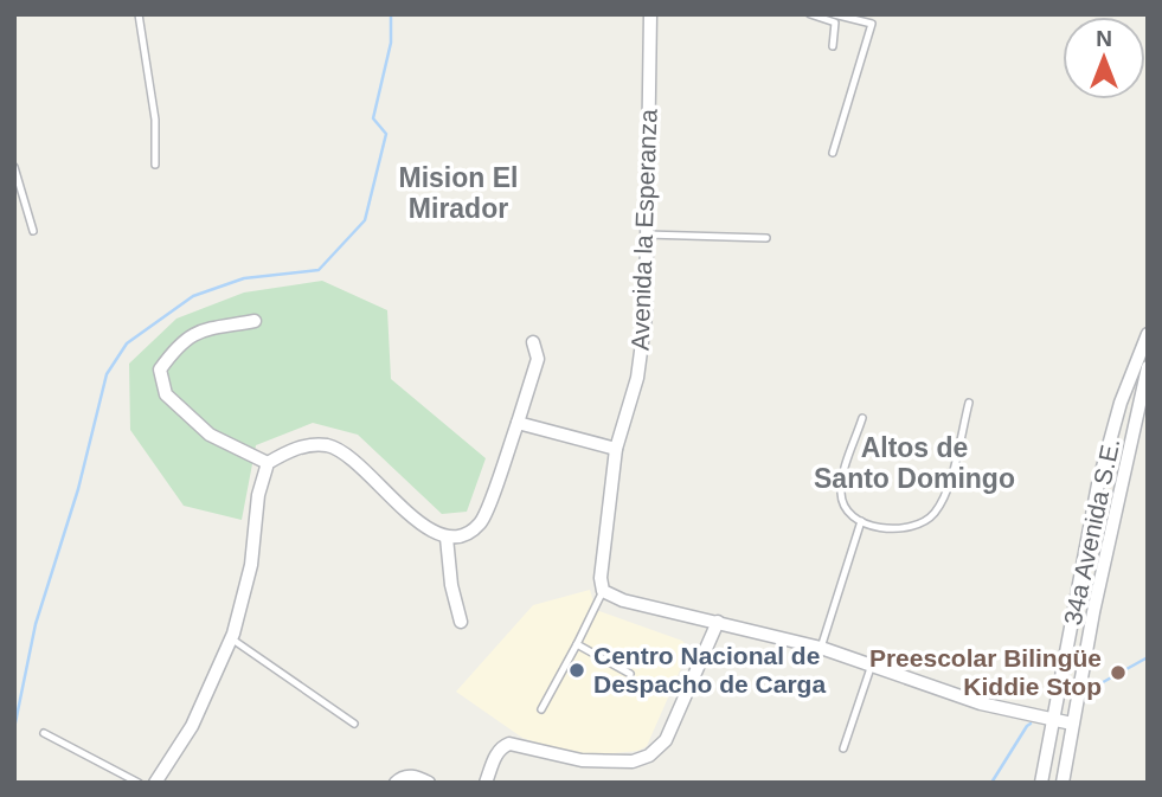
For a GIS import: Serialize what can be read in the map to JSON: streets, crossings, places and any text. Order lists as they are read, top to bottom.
{
  "streets": {
    "street": ["Avenida la Esperanza", "34a Avenida S.E."]
  },
  "districts": ["Mision El Mirador", "Altos de Santo Domingo"],
  "places": ["Centro Nacional de Despacho de Carga", "Preescolar Bilingüe Kiddie Stop"],
  "north": "top"
}
